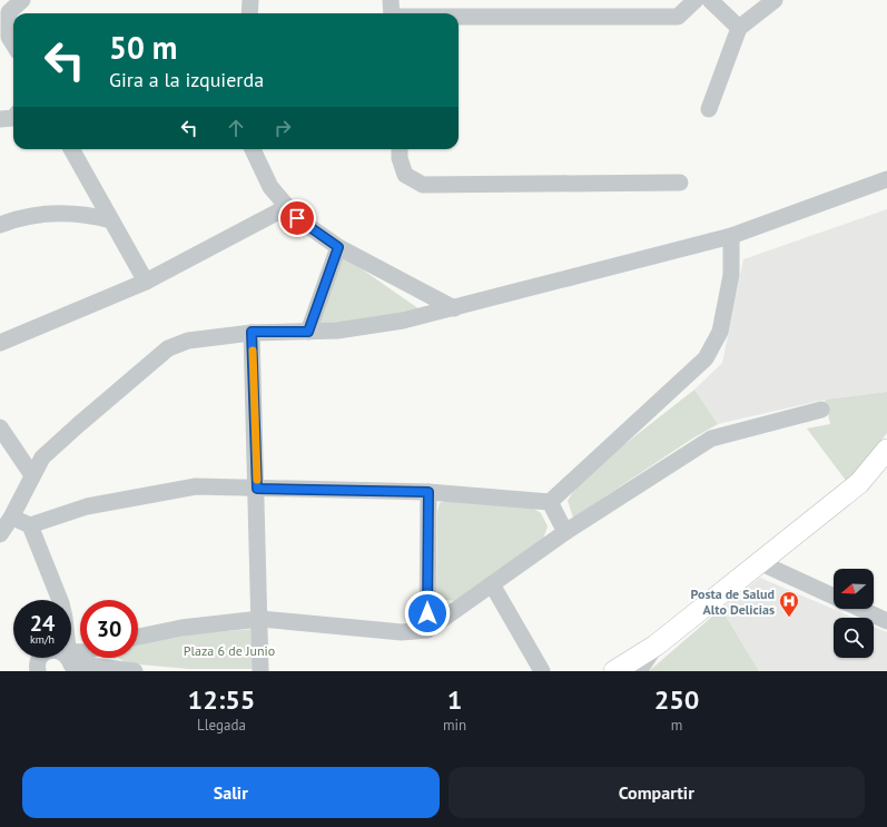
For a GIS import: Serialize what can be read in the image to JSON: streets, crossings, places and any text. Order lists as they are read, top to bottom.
{
  "parks": ["Plaza 6 de Junio"],
  "places": {
    "hospital": ["Posta de Salud Alto Delicias"]
  },
  "north": "left",
  "page": {
    "turn": ["50 m", "Gira a la izquierda"],
    "speed": "24 km/h",
    "limit": "30",
    "eta": [
      "12:55",
      "Llegada",
      "1",
      "min",
      "250",
      "m"
    ],
    "buttons": ["Salir", "Compartir"]
  }
}
